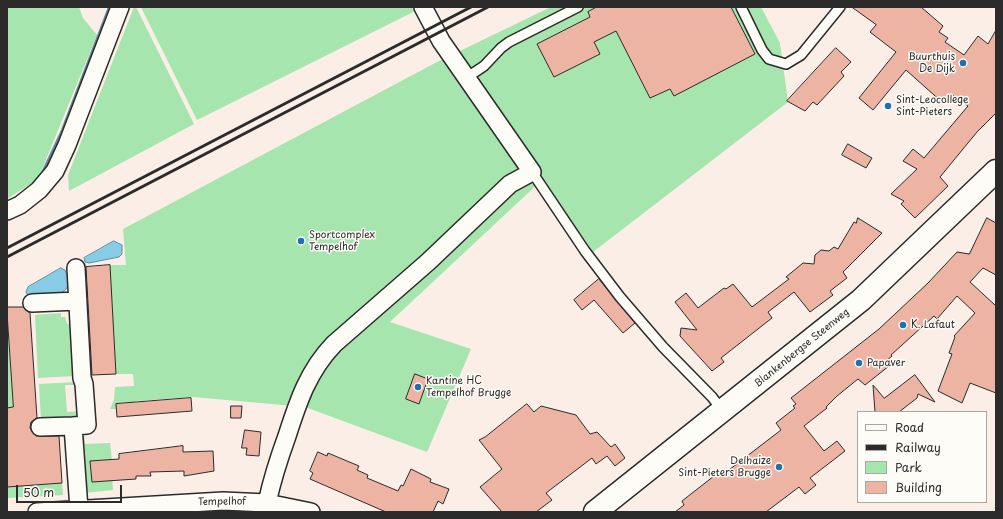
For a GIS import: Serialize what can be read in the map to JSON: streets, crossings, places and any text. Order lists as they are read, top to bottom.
{
  "streets": {
    "main road": ["Blankenbergse Steenweg"],
    "street": ["Tempelhof"]
  },
  "places": [
    "Buurthuis De Dijk",
    "Sint-Leocollege Sint-Pieters",
    "Sportcomplex Tempelhof",
    "K. Lafaut",
    "Papaver",
    "Kantine HC Tempelhof Brugge",
    "Delhaize Sint-Pieters Brugge"
  ],
  "legend": [
    "Road",
    "Railway",
    "Park",
    "Building"
  ],
  "scale_bar": "50 m"
}
